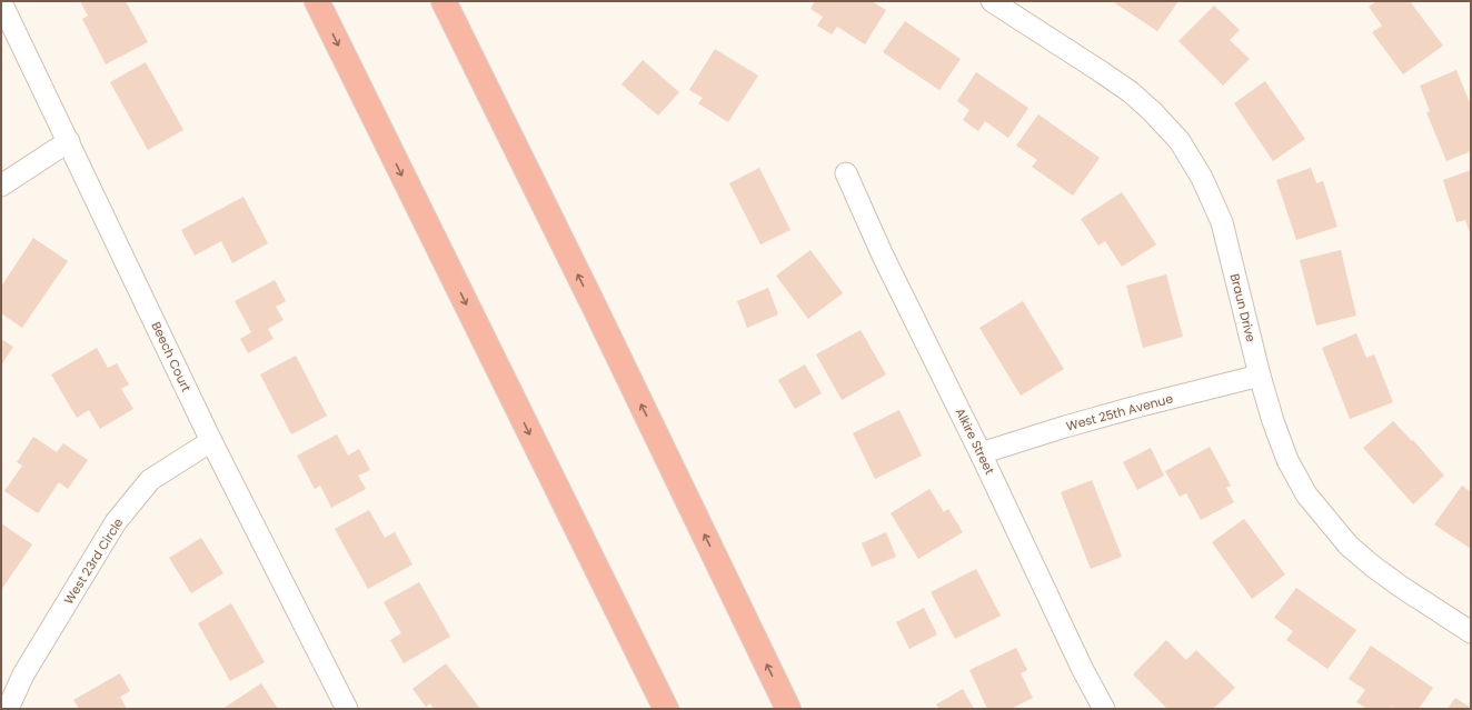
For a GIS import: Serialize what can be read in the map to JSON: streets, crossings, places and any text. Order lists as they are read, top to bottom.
{
  "streets": {
    "street": [
      "Braun Drive",
      "Beech Court",
      "West 25th Avenue",
      "Alkire Street",
      "West 23rd Circle"
    ]
  },
  "crossings": [
    ["Braun Drive", "West 25th Avenue"],
    ["Beech Court", "West 23rd Circle"],
    ["West 25th Avenue", "Alkire Street"]
  ]
}
